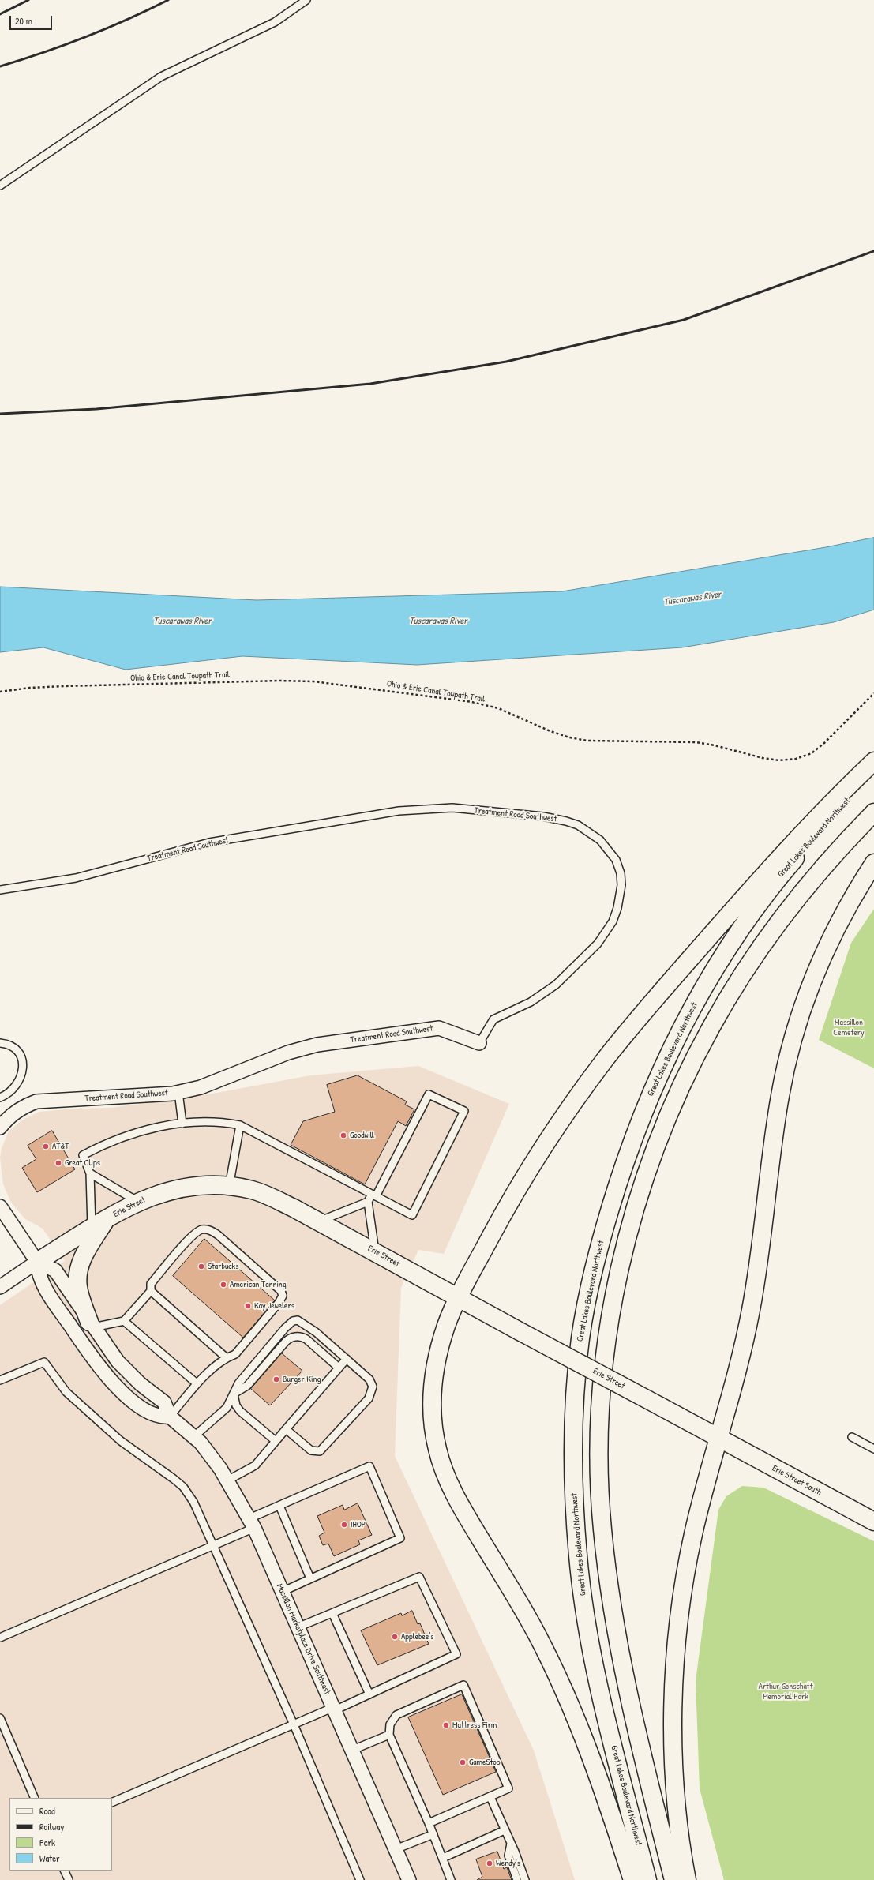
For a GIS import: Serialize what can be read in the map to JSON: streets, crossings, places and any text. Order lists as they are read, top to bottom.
{
  "streets": {
    "main road": ["Great Lakes Boulevard Northwest", "Erie Street", "Erie Street South"],
    "street": ["Treatment Road Southwest", "Massillon Marketplace Drive Southeast"],
    "path": ["Ohio & Erie Canal Towpath Trail"]
  },
  "crossings": [
    ["Erie Street", "Erie Street South"],
    ["Erie Street", "Massillon Marketplace Drive Southeast"]
  ],
  "water": ["Tuscarawas River"],
  "parks": ["Massillon Cemetery", "Arthur Genschaft Memorial Park"],
  "places": [
    "Goodwill",
    "AT&T",
    "Great Clips",
    "Starbucks",
    "American Tanning",
    "Kay Jewelers",
    "Burger King",
    "IHOP",
    "Applebee's",
    "Mattress Firm",
    "GameStop",
    "Wendy's"
  ],
  "legend": [
    "Road",
    "Railway",
    "Park",
    "Water"
  ],
  "scale_bar": "20 m"
}
